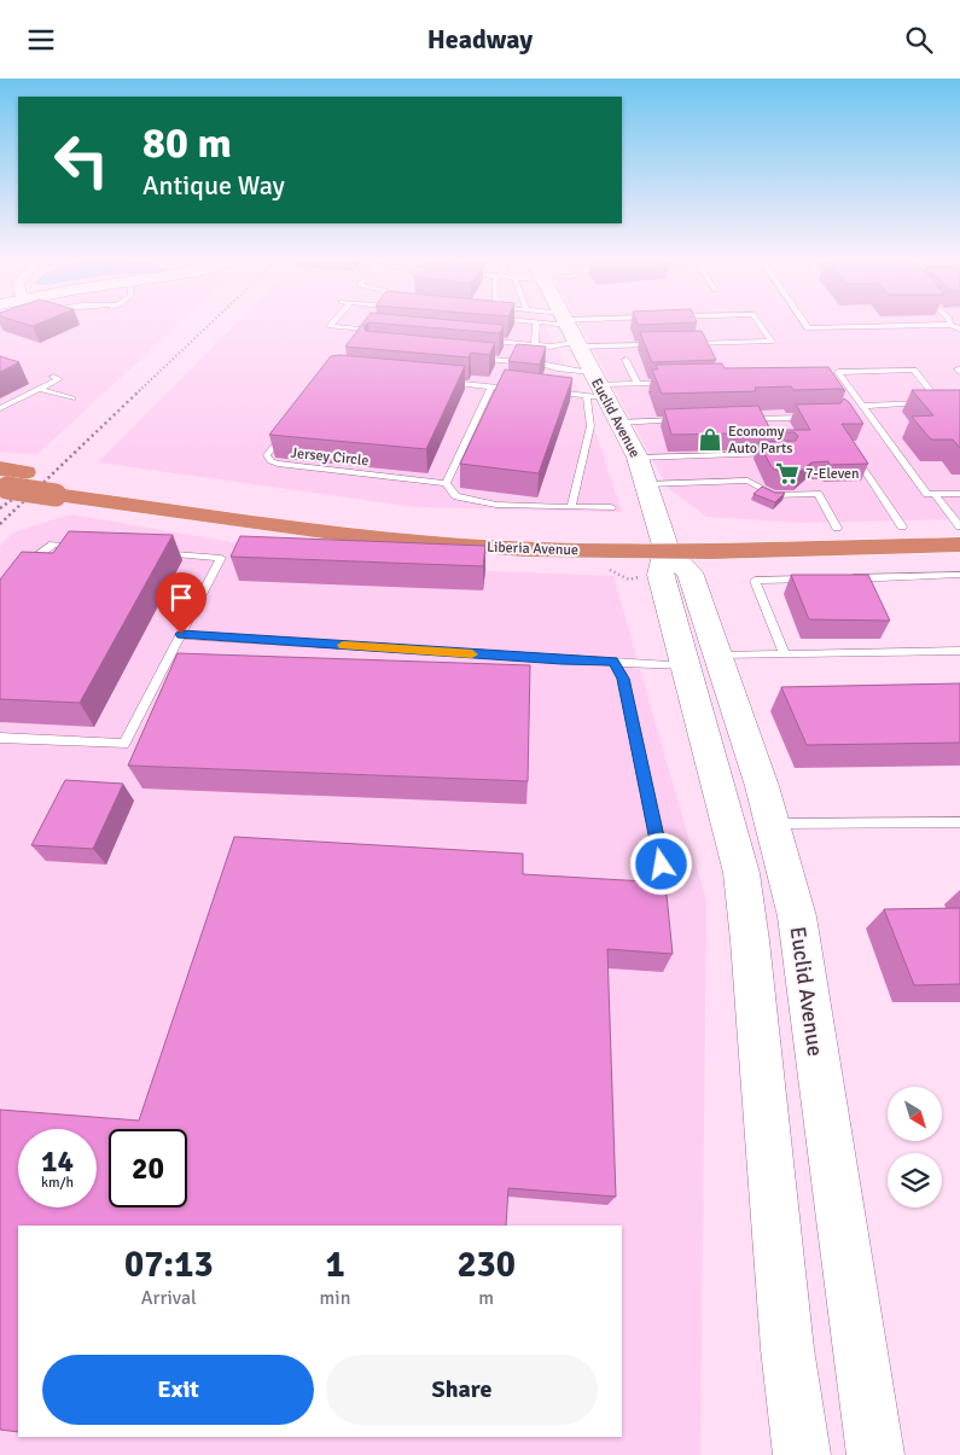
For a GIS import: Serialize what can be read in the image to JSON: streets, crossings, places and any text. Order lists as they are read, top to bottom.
{
  "streets": {
    "highway": ["Liberia Avenue"],
    "main road": ["Euclid Avenue"],
    "lane": ["Jersey Circle"]
  },
  "crossings": [
    ["Euclid Avenue", "Liberia Avenue"]
  ],
  "places": {
    "shop": ["Economy Auto Parts"],
    "supermarket": ["7-Eleven"]
  },
  "north": "bottom right",
  "page": {
    "header": "Headway",
    "turn": ["80 m", "Antique Way"],
    "speed": "14 km/h",
    "limit": "20",
    "eta": [
      "07:13",
      "Arrival",
      "1",
      "min",
      "230",
      "m"
    ],
    "buttons": ["Exit", "Share"]
  }
}
